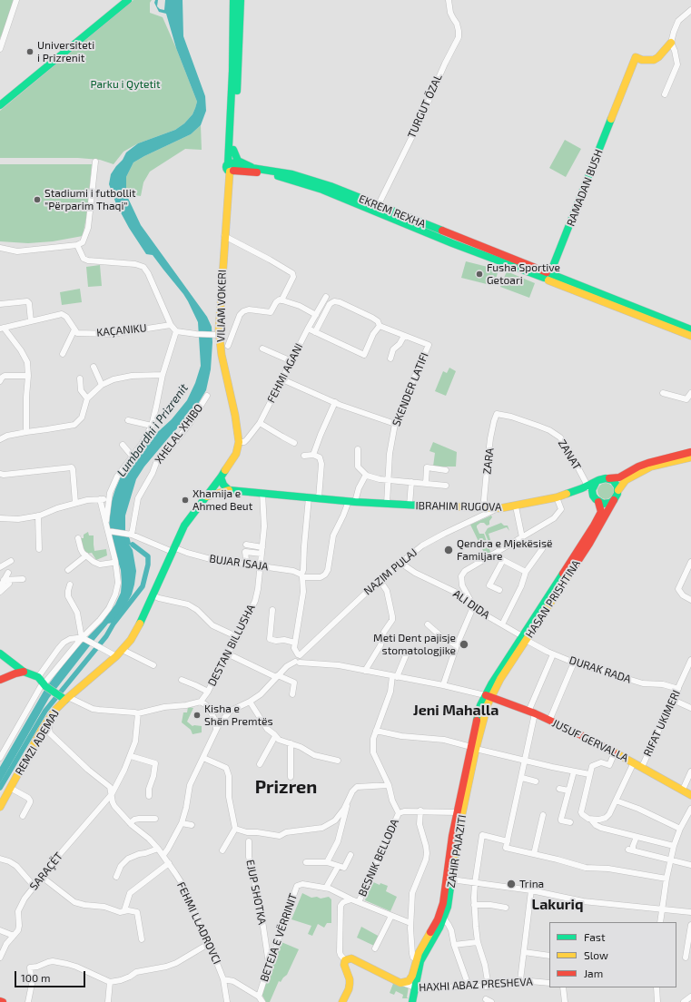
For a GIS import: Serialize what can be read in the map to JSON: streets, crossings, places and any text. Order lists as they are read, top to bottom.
{
  "streets": {
    "main road": [
      "RAMADAN BUSH",
      "EKREM REXHA",
      "VILIAM VOKERI",
      "IBRAHIM RUGOVA",
      "HASAN PRISHTINA",
      "JUSUF GERVALLA",
      "REMZI ADEMAJ",
      "ZAHIR PAJAZITI"
    ],
    "street": [
      "TURGUT ÖZAL",
      "KAÇANIKU",
      "FEHMI AGANI",
      "SKENDER LATIFI",
      "XHELAL XHIBO",
      "ZANAT",
      "ZARA",
      "BUJAR ISAJA",
      "NAZIM PULAJ",
      "ALI DIDA",
      "DESTAN BILLUSHA",
      "DURAK RADA",
      "RIFAT UKIMERI",
      "BESNIK BELLODA",
      "SARAÇËT",
      "EJUP SHOTKA",
      "FEHMI LLADROVCI",
      "BETEJA E VËRRINIT",
      "HAXHI ABAZ PRESHEVA"
    ]
  },
  "crossings": [
    ["TURGUT ÖZAL", "EKREM REXHA"],
    ["RAMADAN BUSH", "EKREM REXHA"],
    ["EKREM REXHA", "VILIAM VOKERI"],
    ["VILIAM VOKERI", "FEHMI AGANI"],
    ["VILIAM VOKERI", "IBRAHIM RUGOVA"],
    ["VILIAM VOKERI", "REMZI ADEMAJ"],
    ["SKENDER LATIFI", "IBRAHIM RUGOVA"],
    ["ZANAT", "ZARA"],
    ["ZANAT", "IBRAHIM RUGOVA"],
    ["ZANAT", "HASAN PRISHTINA"],
    ["ZARA", "IBRAHIM RUGOVA"],
    ["IBRAHIM RUGOVA", "BUJAR ISAJA"],
    ["IBRAHIM RUGOVA", "NAZIM PULAJ"],
    ["IBRAHIM RUGOVA", "HASAN PRISHTINA"],
    ["IBRAHIM RUGOVA", "DESTAN BILLUSHA"],
    ["IBRAHIM RUGOVA", "REMZI ADEMAJ"],
    ["BUJAR ISAJA", "DESTAN BILLUSHA"],
    ["BUJAR ISAJA", "REMZI ADEMAJ"],
    ["NAZIM PULAJ", "ALI DIDA"],
    ["HASAN PRISHTINA", "ALI DIDA"],
    ["HASAN PRISHTINA", "DURAK RADA"],
    ["HASAN PRISHTINA", "JUSUF GERVALLA"],
    ["HASAN PRISHTINA", "ZAHIR PAJAZITI"],
    ["ALI DIDA", "DURAK RADA"],
    ["DURAK RADA", "RIFAT UKIMERI"],
    ["RIFAT UKIMERI", "JUSUF GERVALLA"],
    ["JUSUF GERVALLA", "ZAHIR PAJAZITI"],
    ["REMZI ADEMAJ", "FEHMI LLADROVCI"],
    ["ZAHIR PAJAZITI", "HAXHI ABAZ PRESHEVA"],
    ["BESNIK BELLODA", "BETEJA E VËRRINIT"],
    ["SARAÇËT", "FEHMI LLADROVCI"],
    ["EJUP SHOTKA", "BETEJA E VËRRINIT"]
  ],
  "districts": ["Jeni Mahalla", "Prizren", "Lakuriq"],
  "water": ["Lumbardhi i Prizrenit"],
  "parks": ["Parku i Qytetit"],
  "places": [
    "Universiteti i Prizrenit",
    "Stadiumi i futbollit \"Përparim Thaqi\"",
    "Fusha Sportive Getoari",
    "Xhamija e Ahmed Beut",
    "Qendra e Mjekësisë Familjare",
    "Meti Dent pajisje stomatologjike",
    "Kisha e Shën Premtës",
    "Trina"
  ],
  "legend": ["Fast", "Slow", "Jam"],
  "scale_bar": "100 m"
}
